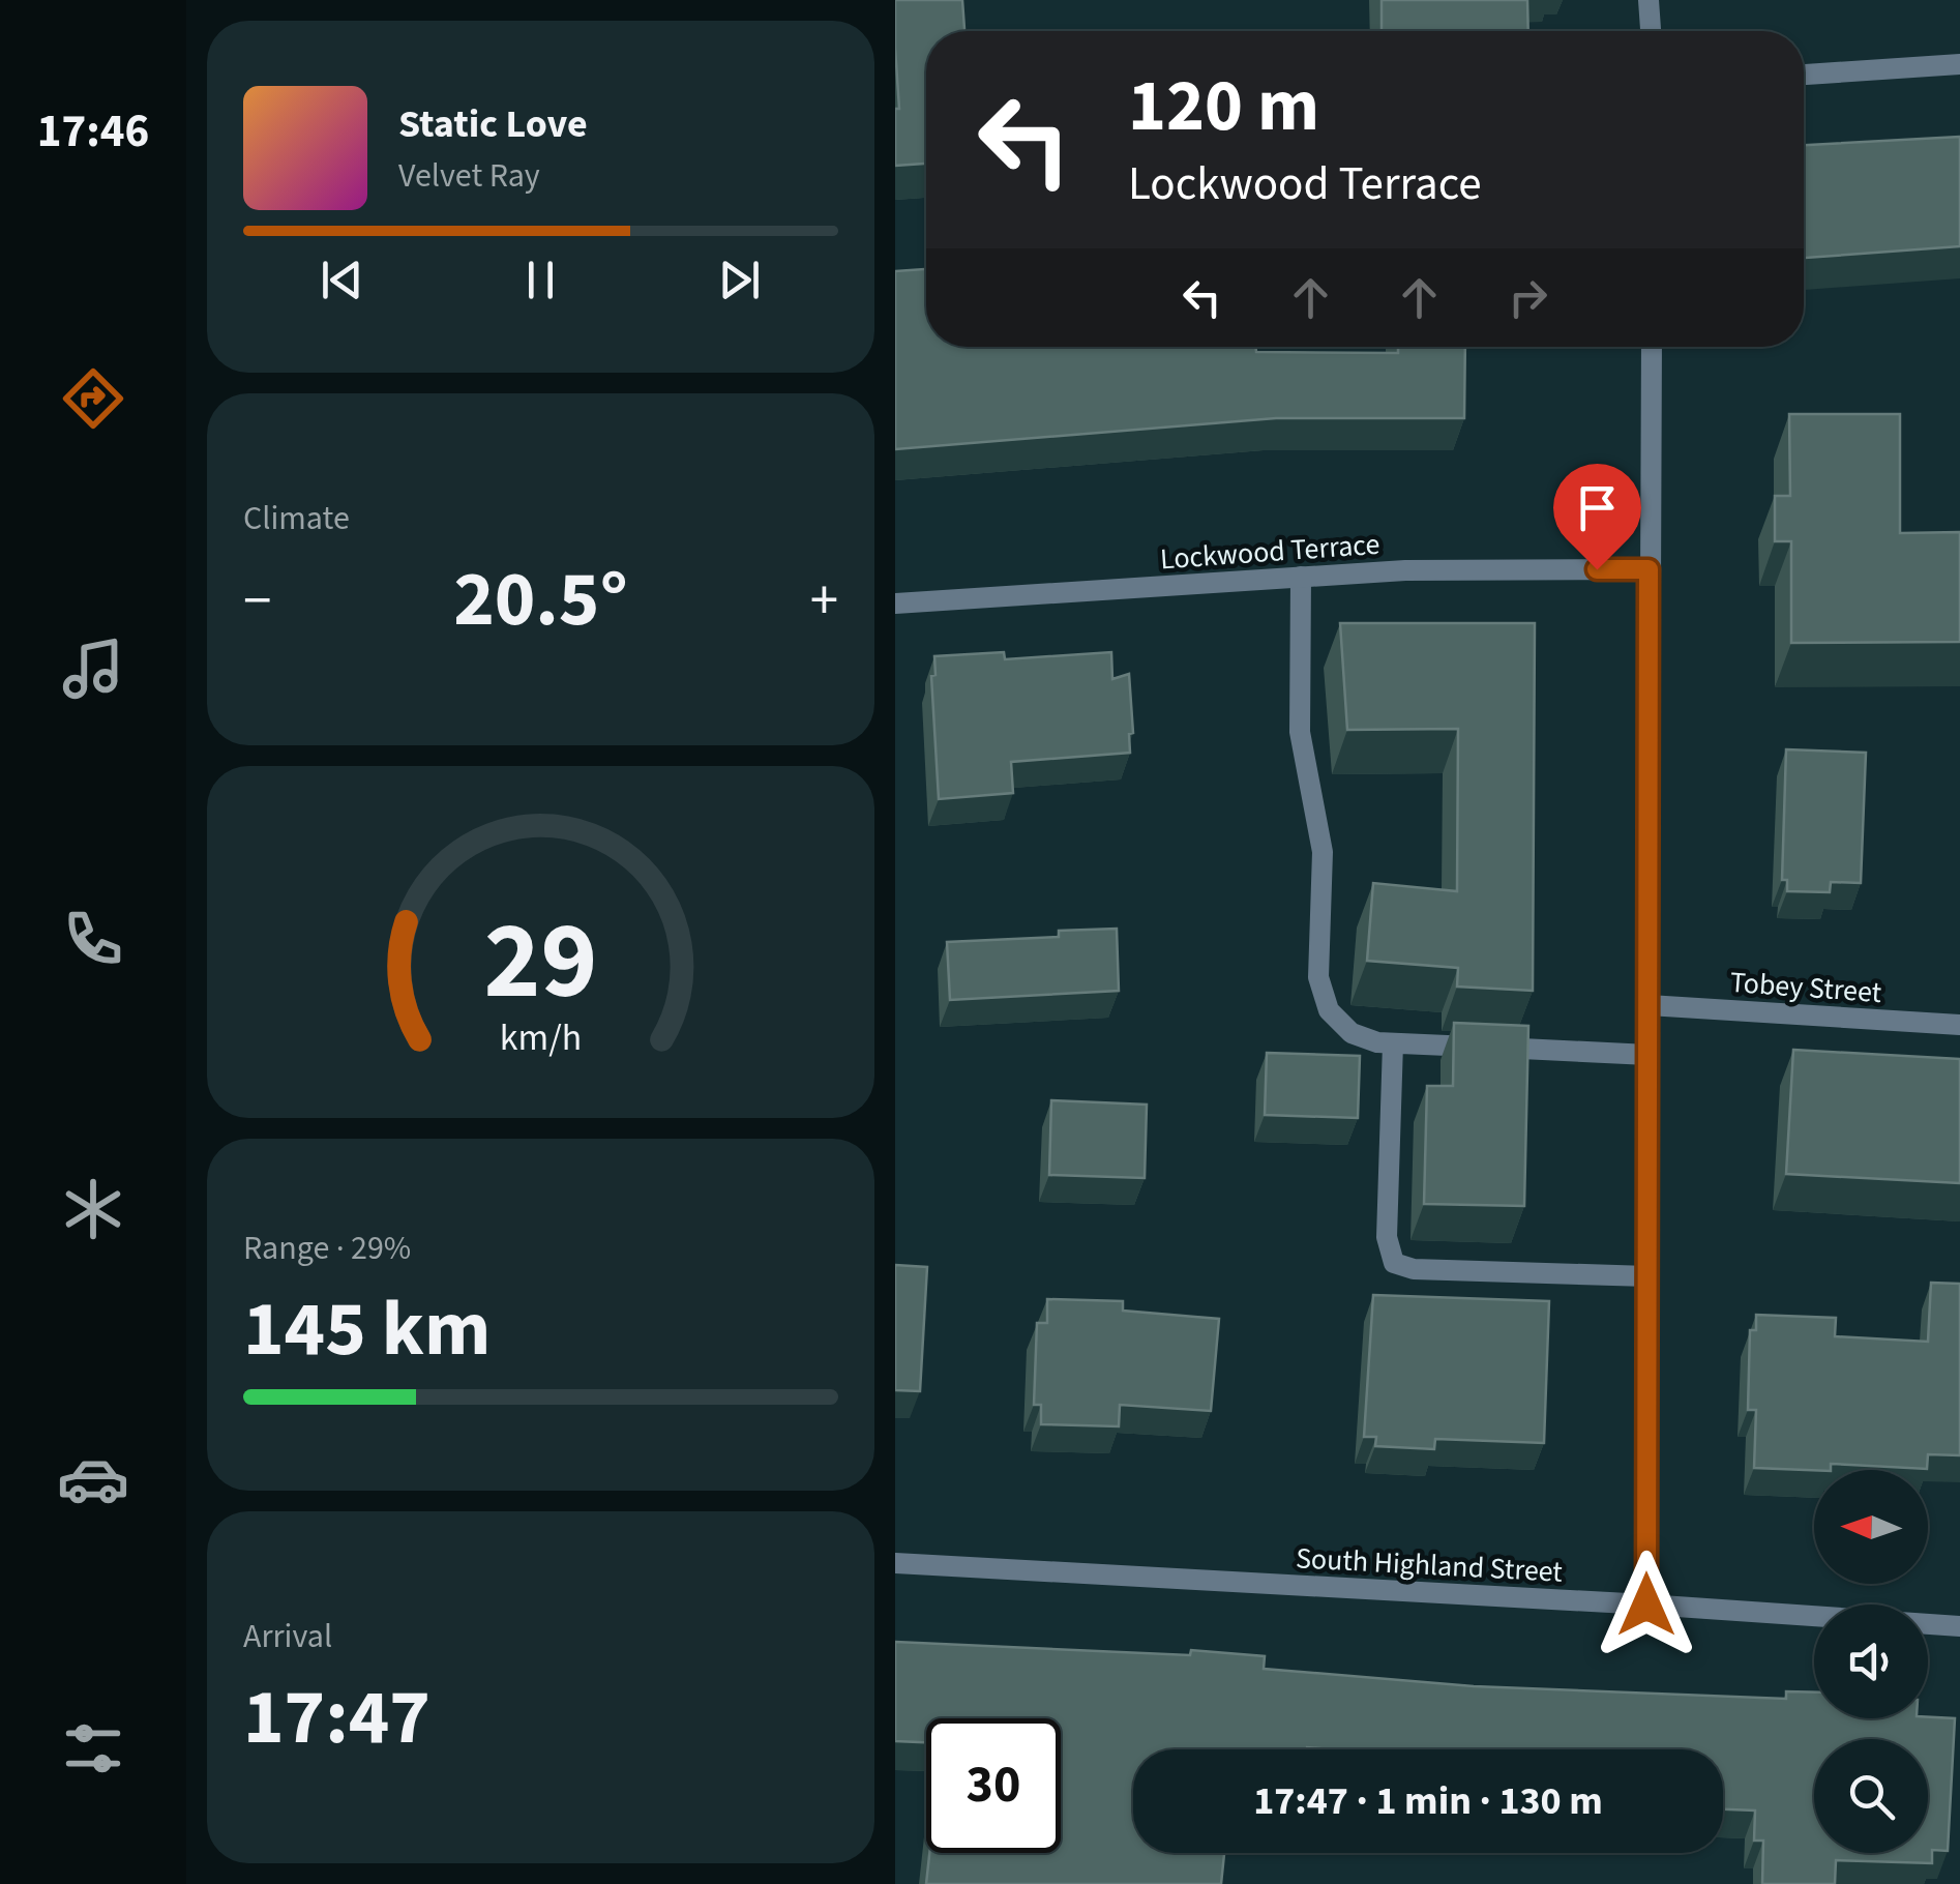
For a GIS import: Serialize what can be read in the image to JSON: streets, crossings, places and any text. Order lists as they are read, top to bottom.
{
  "streets": {
    "street": ["Lockwood Terrace", "Tobey Street", "South Highland Street"]
  },
  "north": "left",
  "page": {
    "tabs": "17:46",
    "turn": ["120 m", "Lockwood Terrace"],
    "song": ["Static Love", "Velvet Ray"],
    "tile": [
      "Climate",
      ["Range · 29%", "145 km"],
      ["Arrival", "17:47"]
    ],
    "heat": ["−", "20.5°", "+"],
    "limit": "30",
    "trip": "17:47 · 1 min · 130 m",
    "gauge": ["29", "km/h"]
  }
}
